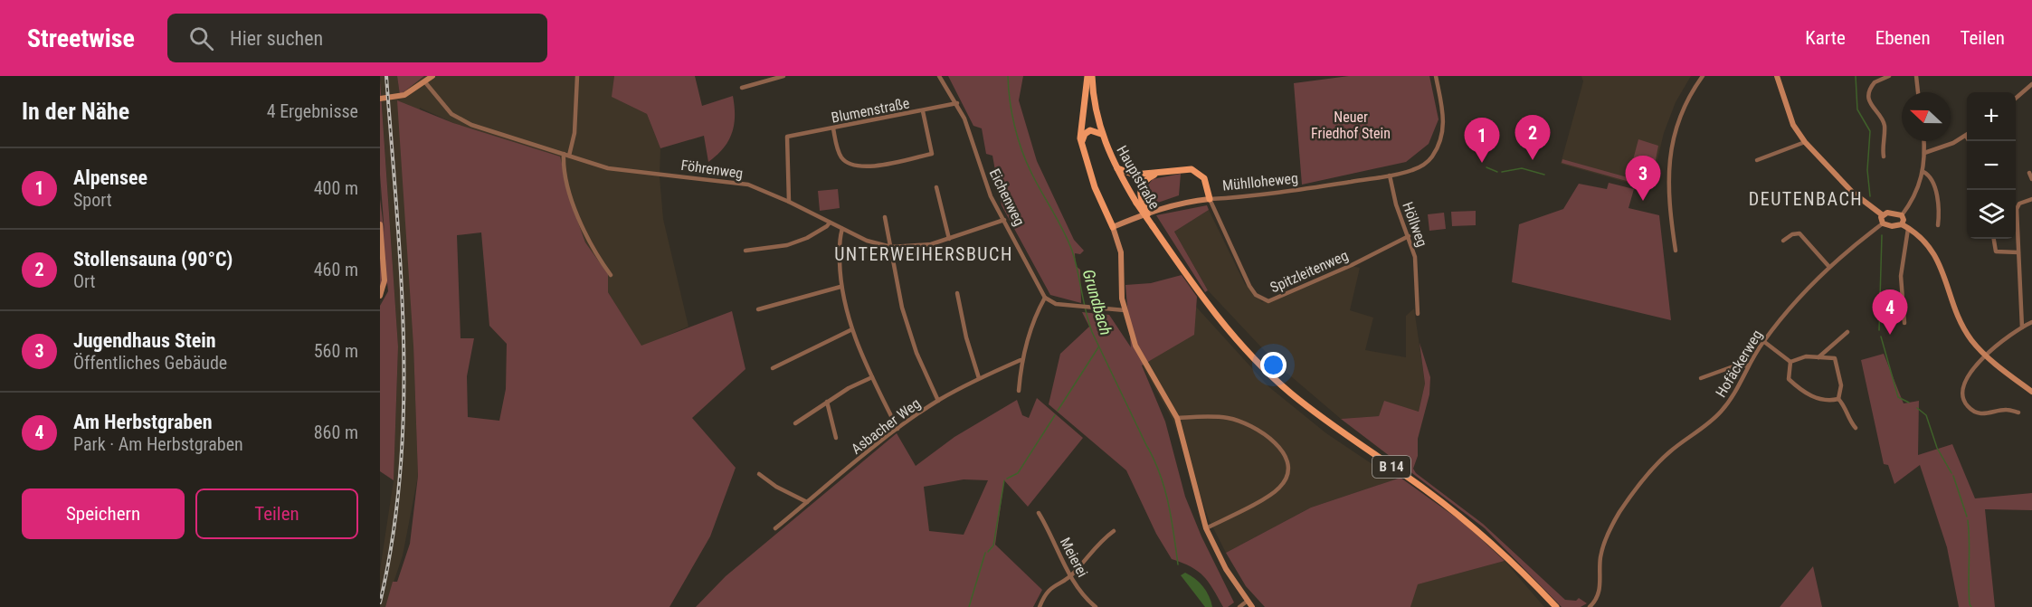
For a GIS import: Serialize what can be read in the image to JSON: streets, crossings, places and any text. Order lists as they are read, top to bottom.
{
  "streets": {
    "main road": ["Hauptstraße", "B 14"],
    "street": [
      "Blumenstraße",
      "Föhrenweg",
      "Mühlloheweg",
      "Eichenweg",
      "Höllweg",
      "Spitzleitenweg",
      "Hofäckerweg",
      "Asbacher Weg",
      "Meierei"
    ]
  },
  "crossings": [
    ["Blumenstraße", "Föhrenweg"],
    ["Blumenstraße", "Eichenweg"],
    ["Föhrenweg", "Eichenweg"],
    ["Mühlloheweg", "Höllweg"],
    ["Mühlloheweg", "Spitzleitenweg"],
    ["Höllweg", "Spitzleitenweg"]
  ],
  "districts": ["DEUTENBACH", "UNTERWEIHERSBUCH"],
  "water": ["Grundbach"],
  "parks": ["Neuer Friedhof Stein"],
  "north": "left",
  "page": {
    "header": "Streetwise",
    "search": "Hier suchen",
    "nav": ["Karte", "Ebenen", "Teilen"],
    "heading": ["In der Nähe", "4 Ergebnisse"],
    "map_buttons": ["+", "−"],
    "pins": [
      "2",
      "1",
      "3",
      "4"
    ],
    "list": [
      {
        "mark": "1",
        "name": "Alpensee",
        "note": "Sport",
        "value": "400 m"
      },
      {
        "mark": "2",
        "name": "Stollensauna (90°C)",
        "note": "Ort",
        "value": "460 m"
      },
      {
        "mark": "3",
        "name": "Jugendhaus Stein",
        "note": "Öffentliches Gebäude",
        "value": "560 m"
      },
      {
        "mark": "4",
        "name": "Am Herbstgraben",
        "note": "Park · Am Herbstgraben",
        "value": "860 m"
      }
    ],
    "buttons": ["Speichern", "Teilen"]
  }
}
